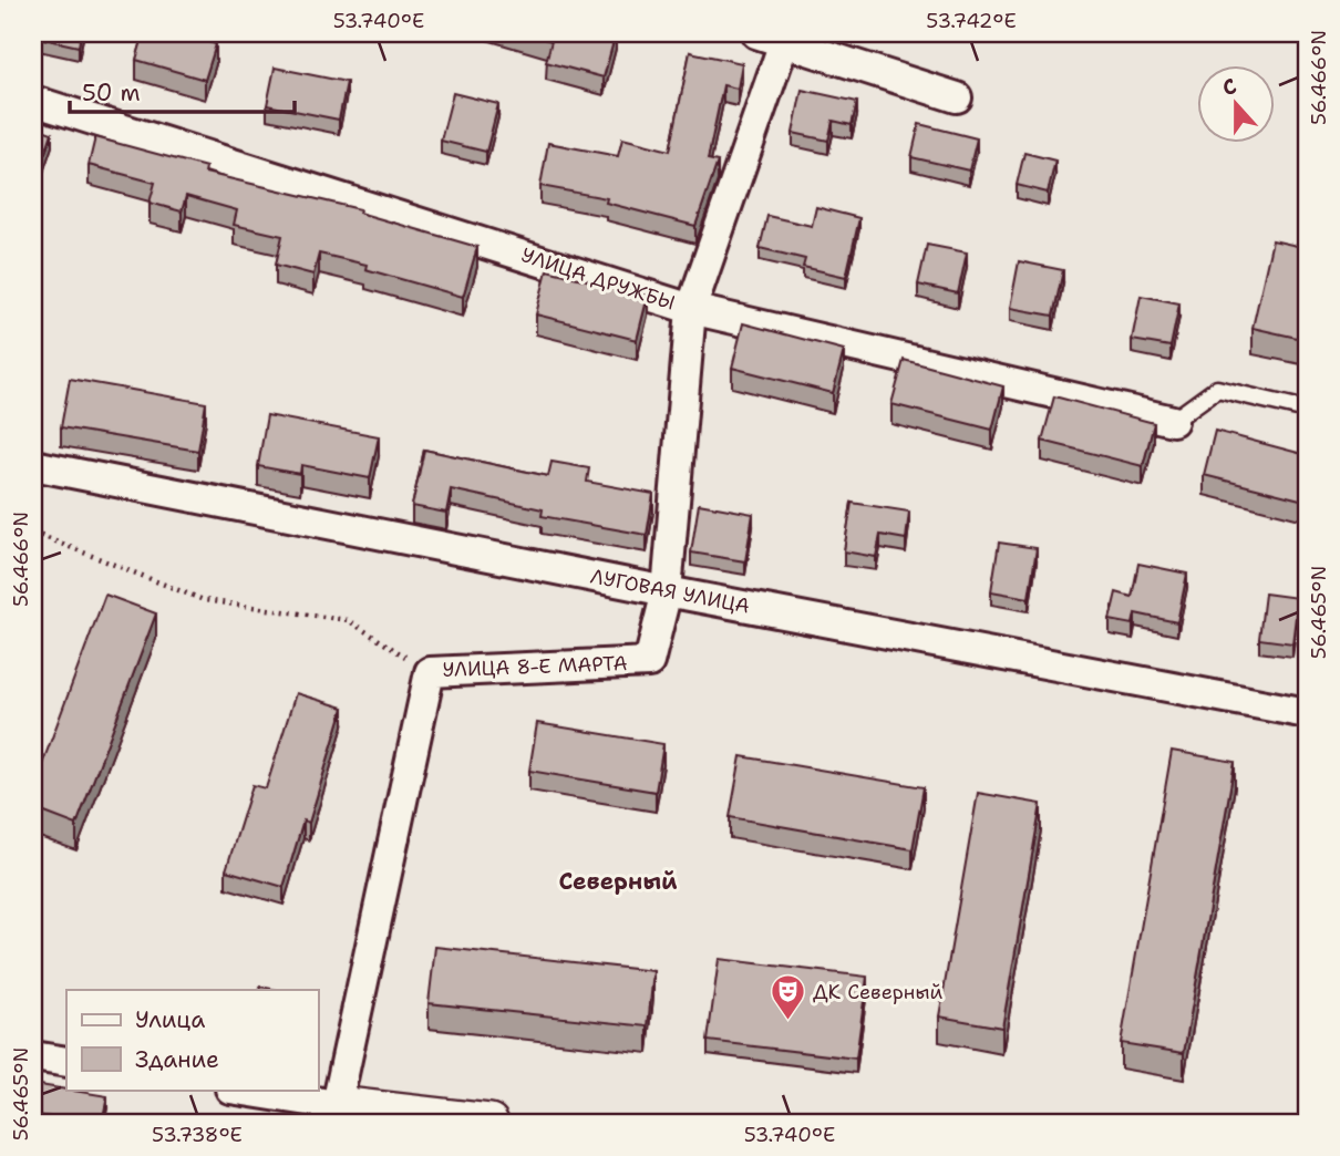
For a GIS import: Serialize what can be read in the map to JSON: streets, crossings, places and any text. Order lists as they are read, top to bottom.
{
  "streets": {
    "street": ["УЛИЦА ДРУЖБЫ", "ЛУГОВАЯ УЛИЦА", "УЛИЦА 8-Е МАРТА"]
  },
  "crossings": [
    ["УЛИЦА ДРУЖБЫ", "УЛИЦА 8-Е МАРТА"],
    ["ЛУГОВАЯ УЛИЦА", "УЛИЦА 8-Е МАРТА"]
  ],
  "districts": ["Северный"],
  "places": {
    "theatre": ["ДК Северный"]
  },
  "legend": ["Улица", "Здание"],
  "scale_bar": "50 m",
  "north": "top",
  "coordinates": [
    "53.740°E",
    "53.742°E",
    "56.466°N",
    "56.465°N",
    "53.738°E"
  ]
}
